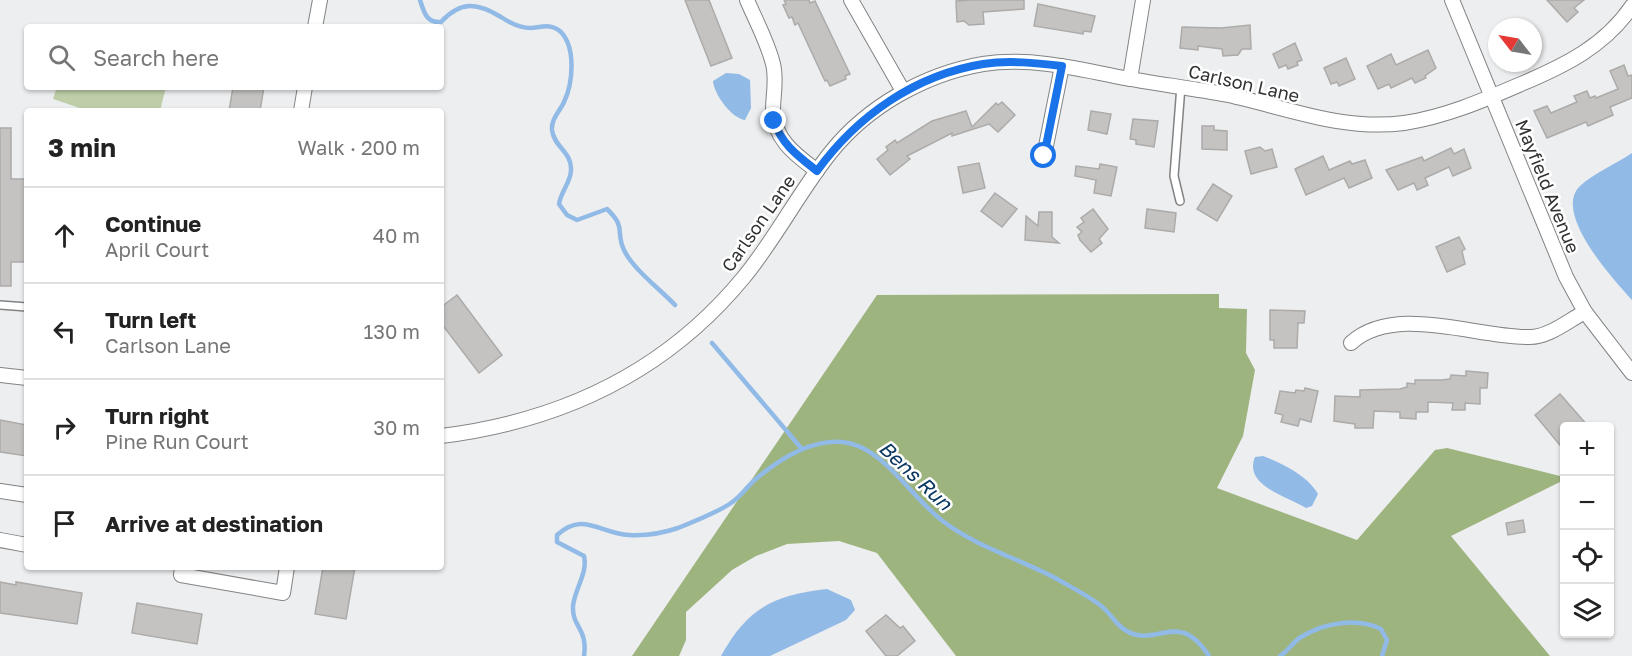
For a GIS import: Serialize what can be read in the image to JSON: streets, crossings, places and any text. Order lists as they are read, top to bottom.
{
  "streets": {
    "street": ["Carlson Lane", "Mayfield Avenue"]
  },
  "crossings": [
    ["Carlson Lane", "Mayfield Avenue"]
  ],
  "water": ["Bens Run"],
  "north": "top left",
  "page": {
    "search": "Search here",
    "heading": ["3 min", "Walk · 200 m"],
    "list": [
      ["Continue", "April Court", "40 m"],
      ["Turn left", "Carlson Lane", "130 m"],
      ["Turn right", "Pine Run Court", "30 m"],
      "Arrive at destination"
    ],
    "map_buttons": ["+", "−"]
  }
}
